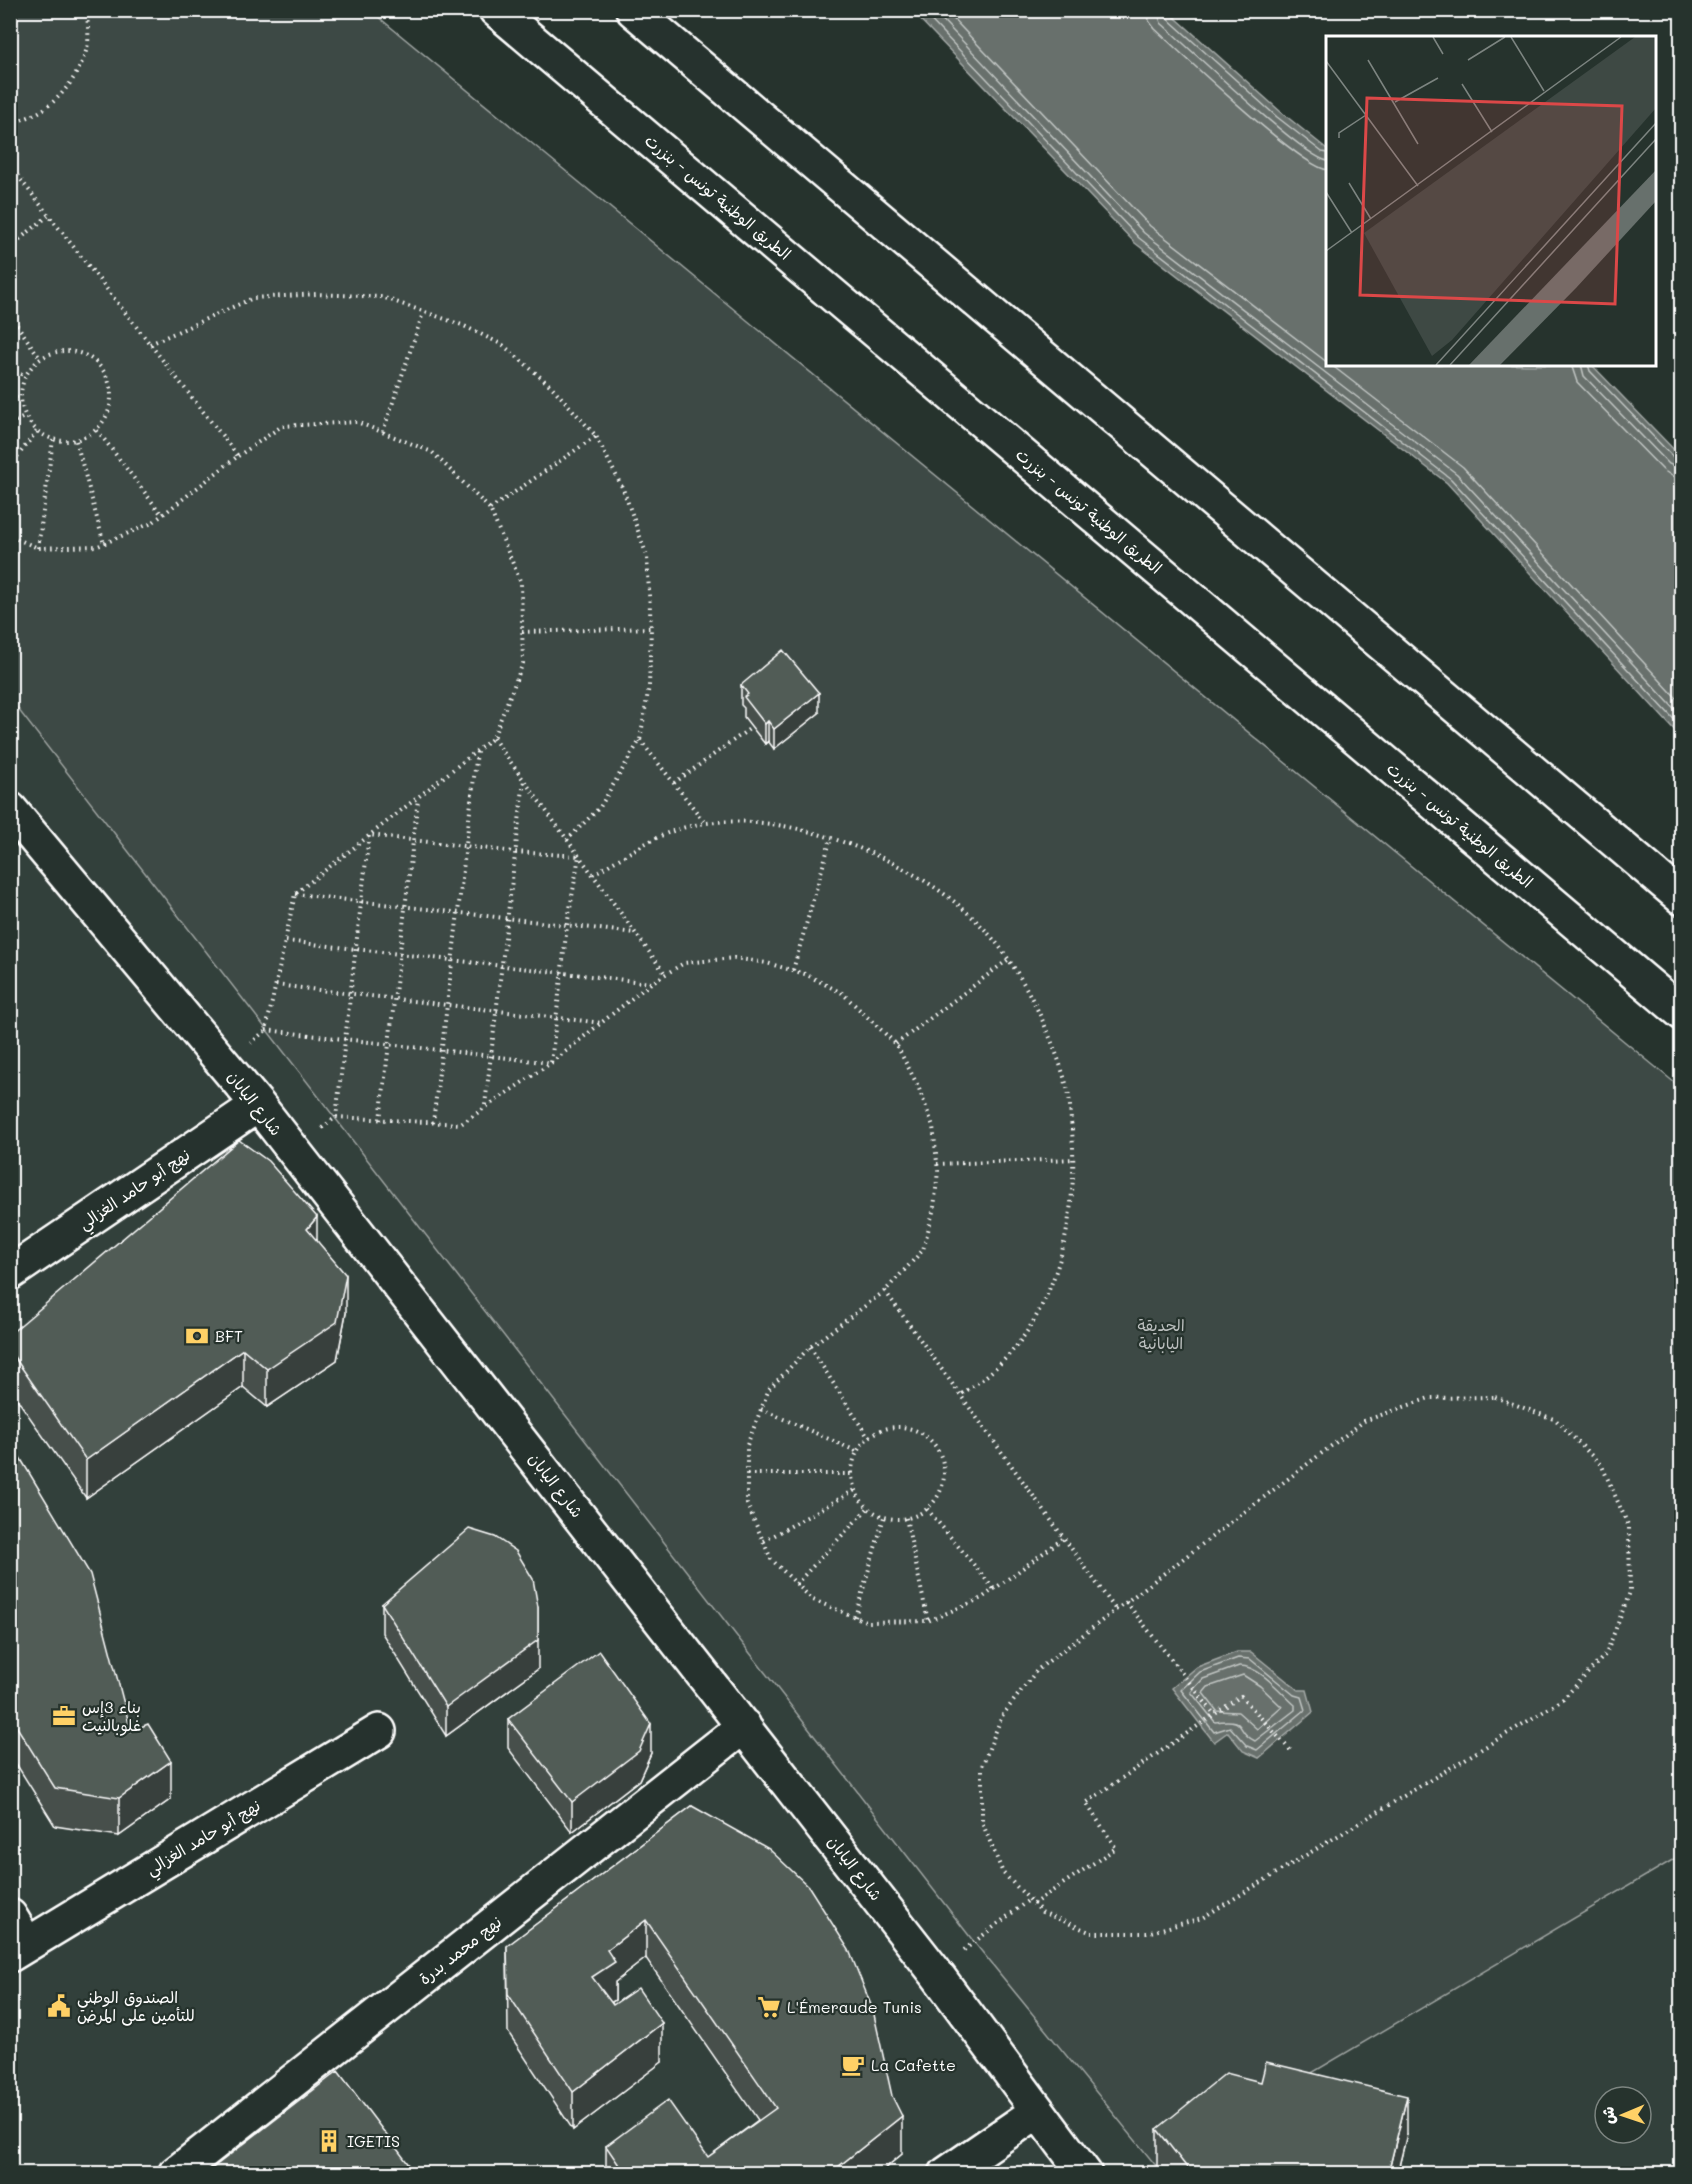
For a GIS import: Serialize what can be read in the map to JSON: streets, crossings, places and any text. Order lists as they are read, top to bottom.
{
  "streets": {
    "main road": [
      "الطريق الوطنية تونس - بنزرت",
      "شارع اليابان",
      "نهج أبو حامد الغزالي",
      "نهج محمد بدرة"
    ]
  },
  "crossings": [
    ["شارع اليابان", "نهج أبو حامد الغزالي"],
    ["شارع اليابان", "نهج محمد بدرة"]
  ],
  "parks": ["الحديقة اليابانية"],
  "places": {
    "bank": ["BFT"],
    "office": ["بناء 3إس غلوبالنيت"],
    "public building": ["الصندوق الوطني للتأمين على المرض"],
    "supermarket": ["L'Émeraude Tunis"],
    "cafe": ["La Cafette"],
    "building": ["IGETIS"]
  },
  "north": "left"
}
